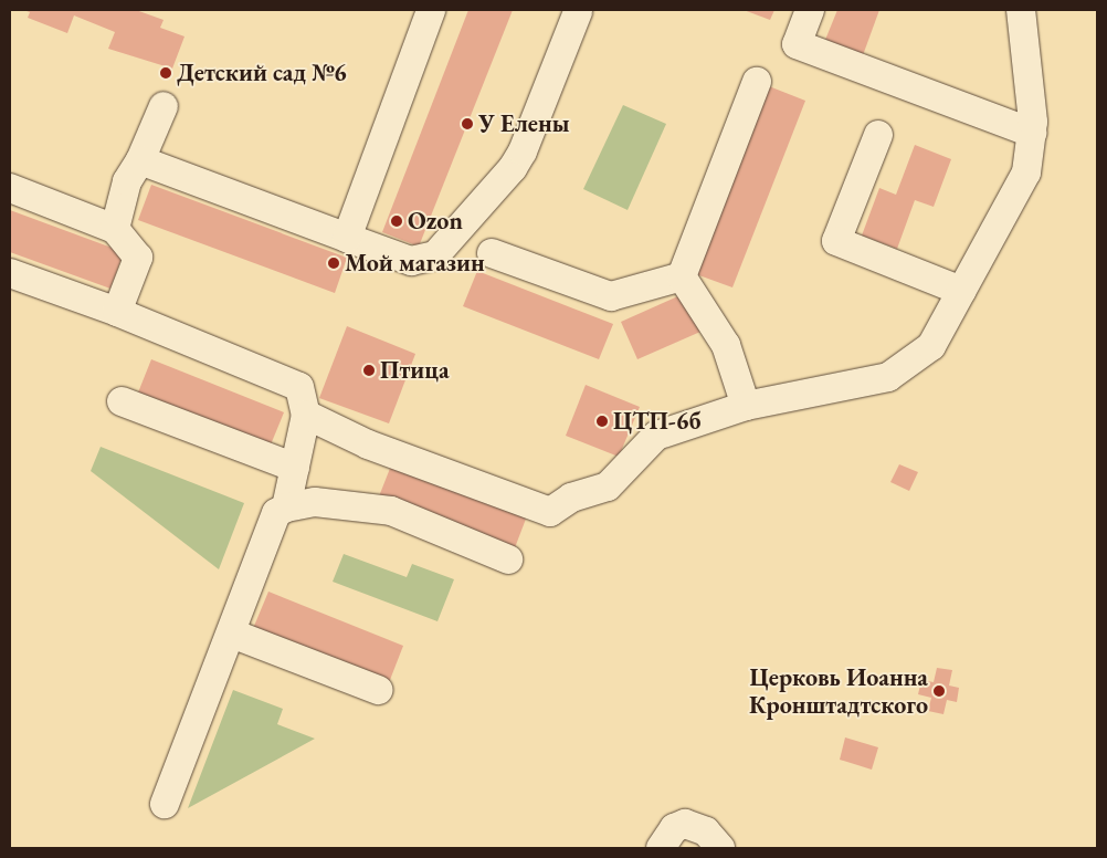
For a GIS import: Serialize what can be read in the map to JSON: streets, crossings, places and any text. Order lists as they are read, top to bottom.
{
  "places": [
    "Детский сад №6",
    "У Елены",
    "Ozon",
    "Мой магазин",
    "Птица",
    "ЦТП-6б",
    "Церковь Иоанна Кронштадтского"
  ]
}
